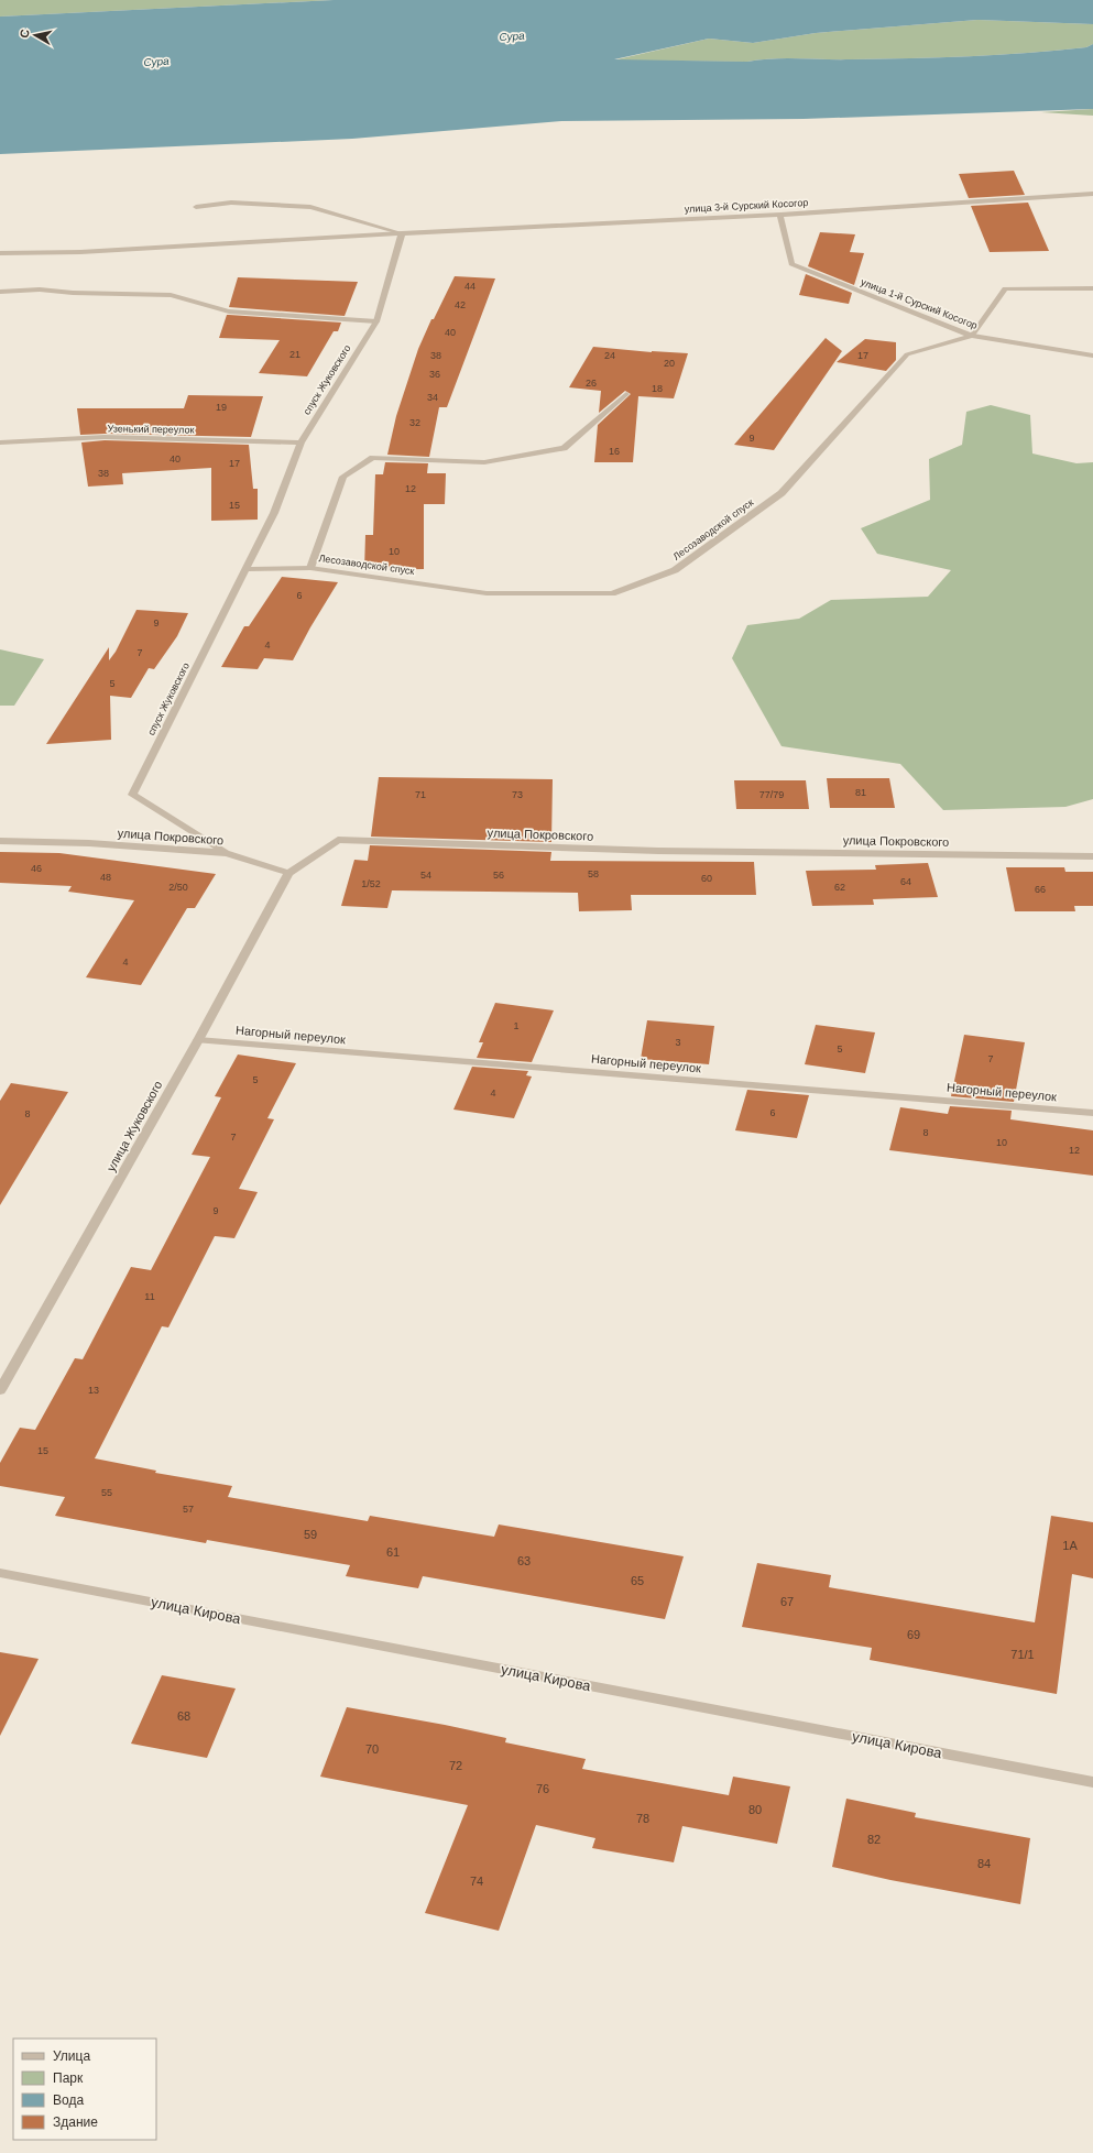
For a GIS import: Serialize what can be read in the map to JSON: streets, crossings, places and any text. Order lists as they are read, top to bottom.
{
  "streets": {
    "street": [
      "улица 3-й Сурский Косогор",
      "улица 1-й Сурский Косогор",
      "спуск Жуковского",
      "Узенький переулок",
      "Лесозаводской спуск",
      "улица Покровского",
      "Нагорный переулок",
      "улица Жуковского",
      "улица Кирова"
    ]
  },
  "crossings": [
    ["улица 3-й Сурский Косогор", "улица 1-й Сурский Косогор"],
    ["улица 3-й Сурский Косогор", "спуск Жуковского"],
    ["улица 1-й Сурский Косогор", "Лесозаводской спуск"],
    ["спуск Жуковского", "Узенький переулок"],
    ["спуск Жуковского", "Лесозаводской спуск"],
    ["спуск Жуковского", "улица Покровского"],
    ["улица Покровского", "улица Жуковского"],
    ["Нагорный переулок", "улица Жуковского"]
  ],
  "water": ["Сура"],
  "house_numbers": [
    "44",
    "42",
    "40",
    "21",
    "38",
    "24",
    "17",
    "20",
    "36",
    "26",
    "18",
    "34",
    "19",
    "32",
    "9",
    "16",
    "40",
    "17",
    "38",
    "12",
    "15",
    "10",
    "6",
    "9",
    "4",
    "7",
    "5",
    "81",
    "71",
    "73",
    "77/79",
    "46",
    "58",
    "54",
    "56",
    "48",
    "60",
    "64",
    "1/52",
    "2/50",
    "62",
    "66",
    "4",
    "1",
    "3",
    "5",
    "7",
    "5",
    "4",
    "6",
    "8",
    "8",
    "7",
    "10",
    "12",
    "9",
    "11",
    "13",
    "15",
    "55",
    "57",
    "59",
    "1А",
    "61",
    "63",
    "65",
    "67",
    "69",
    "71/1",
    "68",
    "70",
    "72",
    "76",
    "80",
    "78",
    "82",
    "84",
    "74"
  ],
  "legend": [
    "Улица",
    "Парк",
    "Вода",
    "Здание"
  ],
  "north": "left"
}
